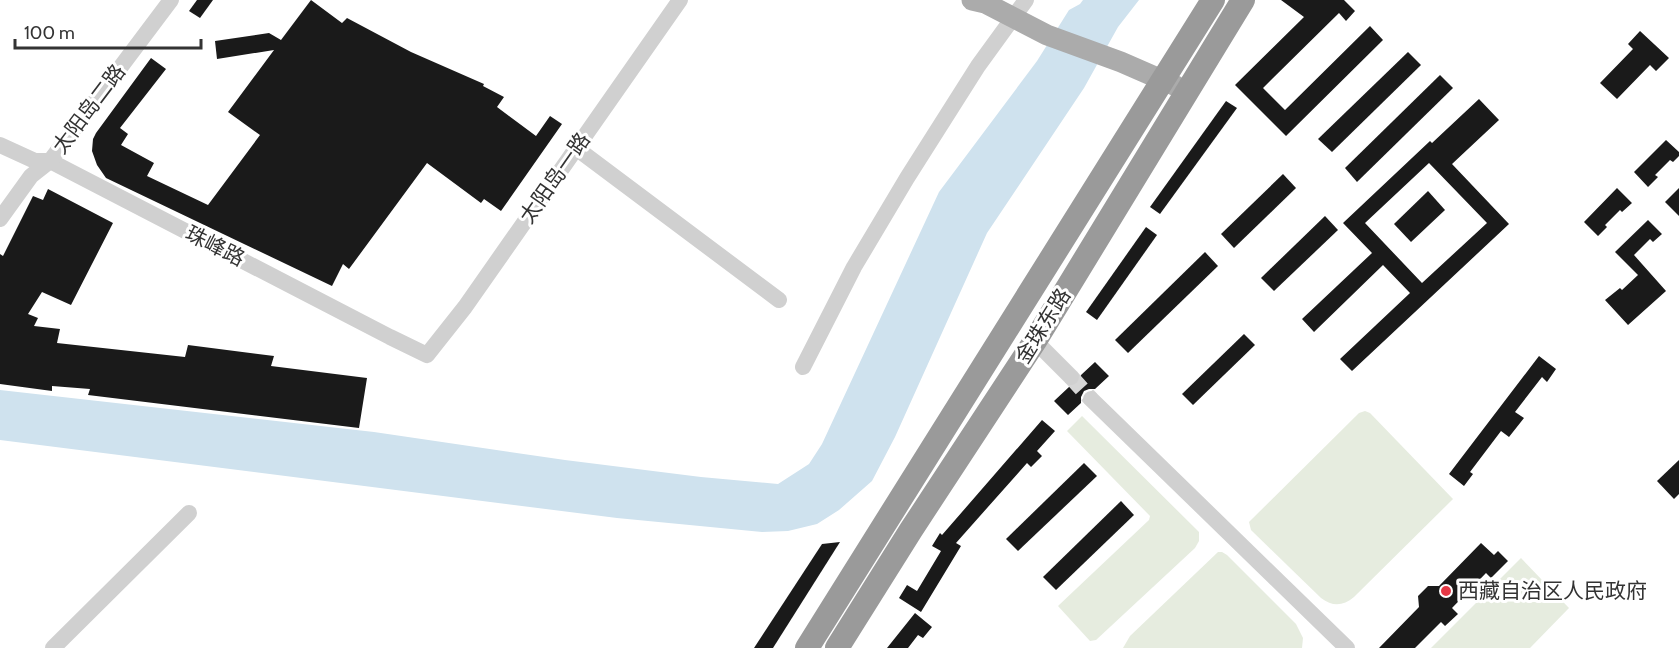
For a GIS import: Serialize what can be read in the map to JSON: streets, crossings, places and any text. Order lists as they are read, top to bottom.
{
  "streets": {
    "highway": ["金珠东路"],
    "street": ["太阳岛二路", "太阳岛一路", "珠峰路"]
  },
  "crossings": [
    ["太阳岛二路", "珠峰路"],
    ["太阳岛一路", "珠峰路"]
  ],
  "places": ["西藏自治区人民政府"],
  "scale_bar": "100 m"
}
